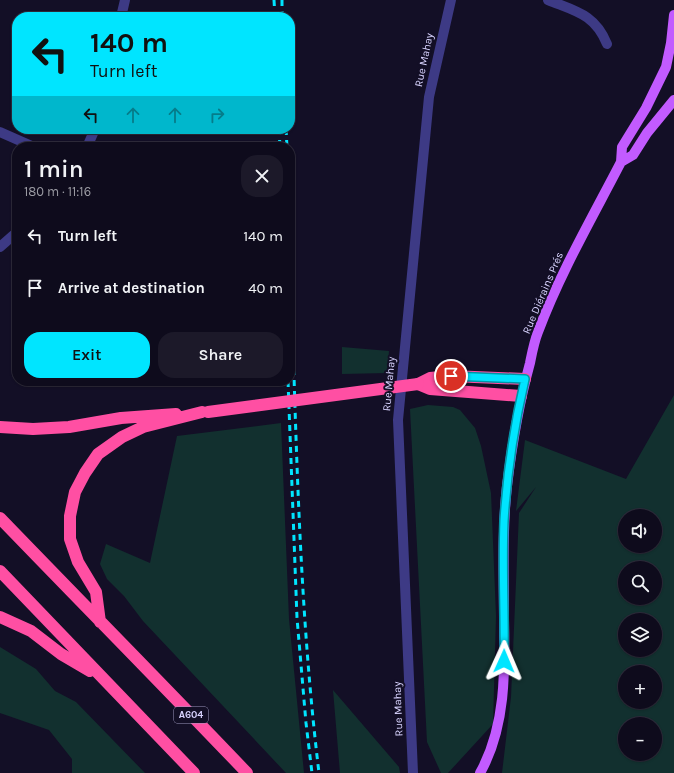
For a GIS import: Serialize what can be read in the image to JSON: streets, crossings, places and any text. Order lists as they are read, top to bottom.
{
  "streets": {
    "highway": ["A604"],
    "main road": ["Rue Diérains Prés"],
    "street": ["Rue Mahay"]
  },
  "page": {
    "turn": ["140 m", "Turn left"],
    "heading": ["1 min", "180 m · 11:16"],
    "list": [
      {
        "name": "Turn left",
        "value": "140 m"
      },
      {
        "name": "Arrive at destination",
        "value": "40 m"
      }
    ],
    "buttons": ["Exit", "Share"],
    "map_buttons": ["+", "−"]
  }
}
